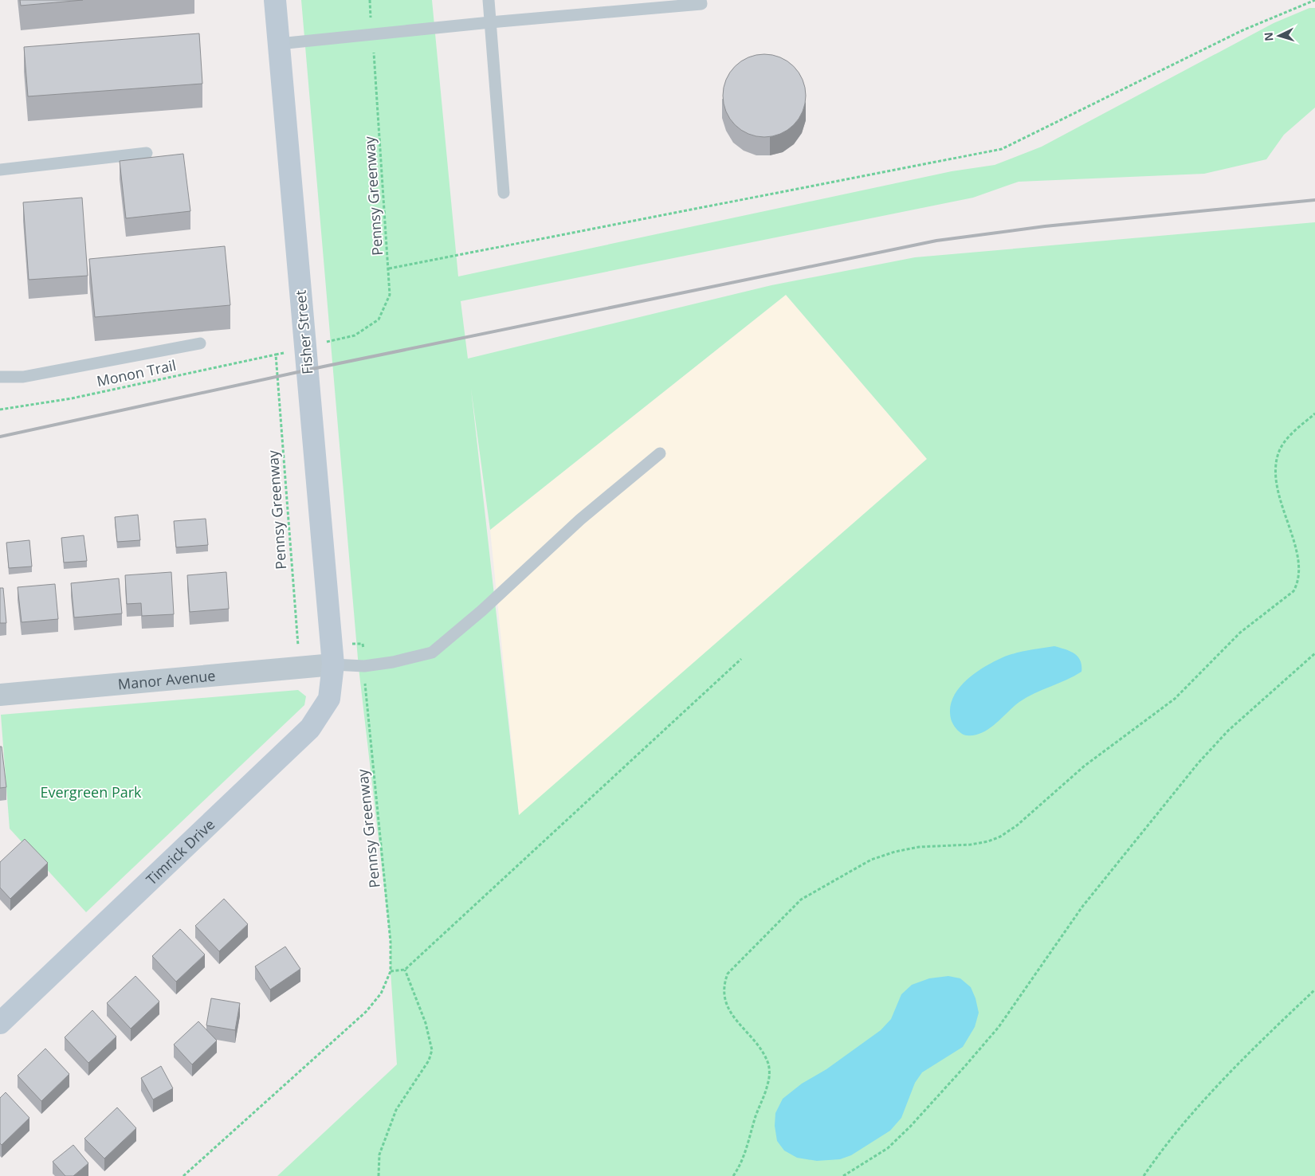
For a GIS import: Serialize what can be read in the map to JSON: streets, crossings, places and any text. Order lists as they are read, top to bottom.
{
  "streets": {
    "street": ["Fisher Street", "Manor Avenue", "Timrick Drive"],
    "path": ["Pennsy Greenway", "Monon Trail"]
  },
  "crossings": [
    ["Pennsy Greenway", "Monon Trail"],
    ["Fisher Street", "Manor Avenue"],
    ["Fisher Street", "Timrick Drive"],
    ["Manor Avenue", "Timrick Drive"]
  ],
  "parks": ["Evergreen Park"],
  "north": "left"
}
